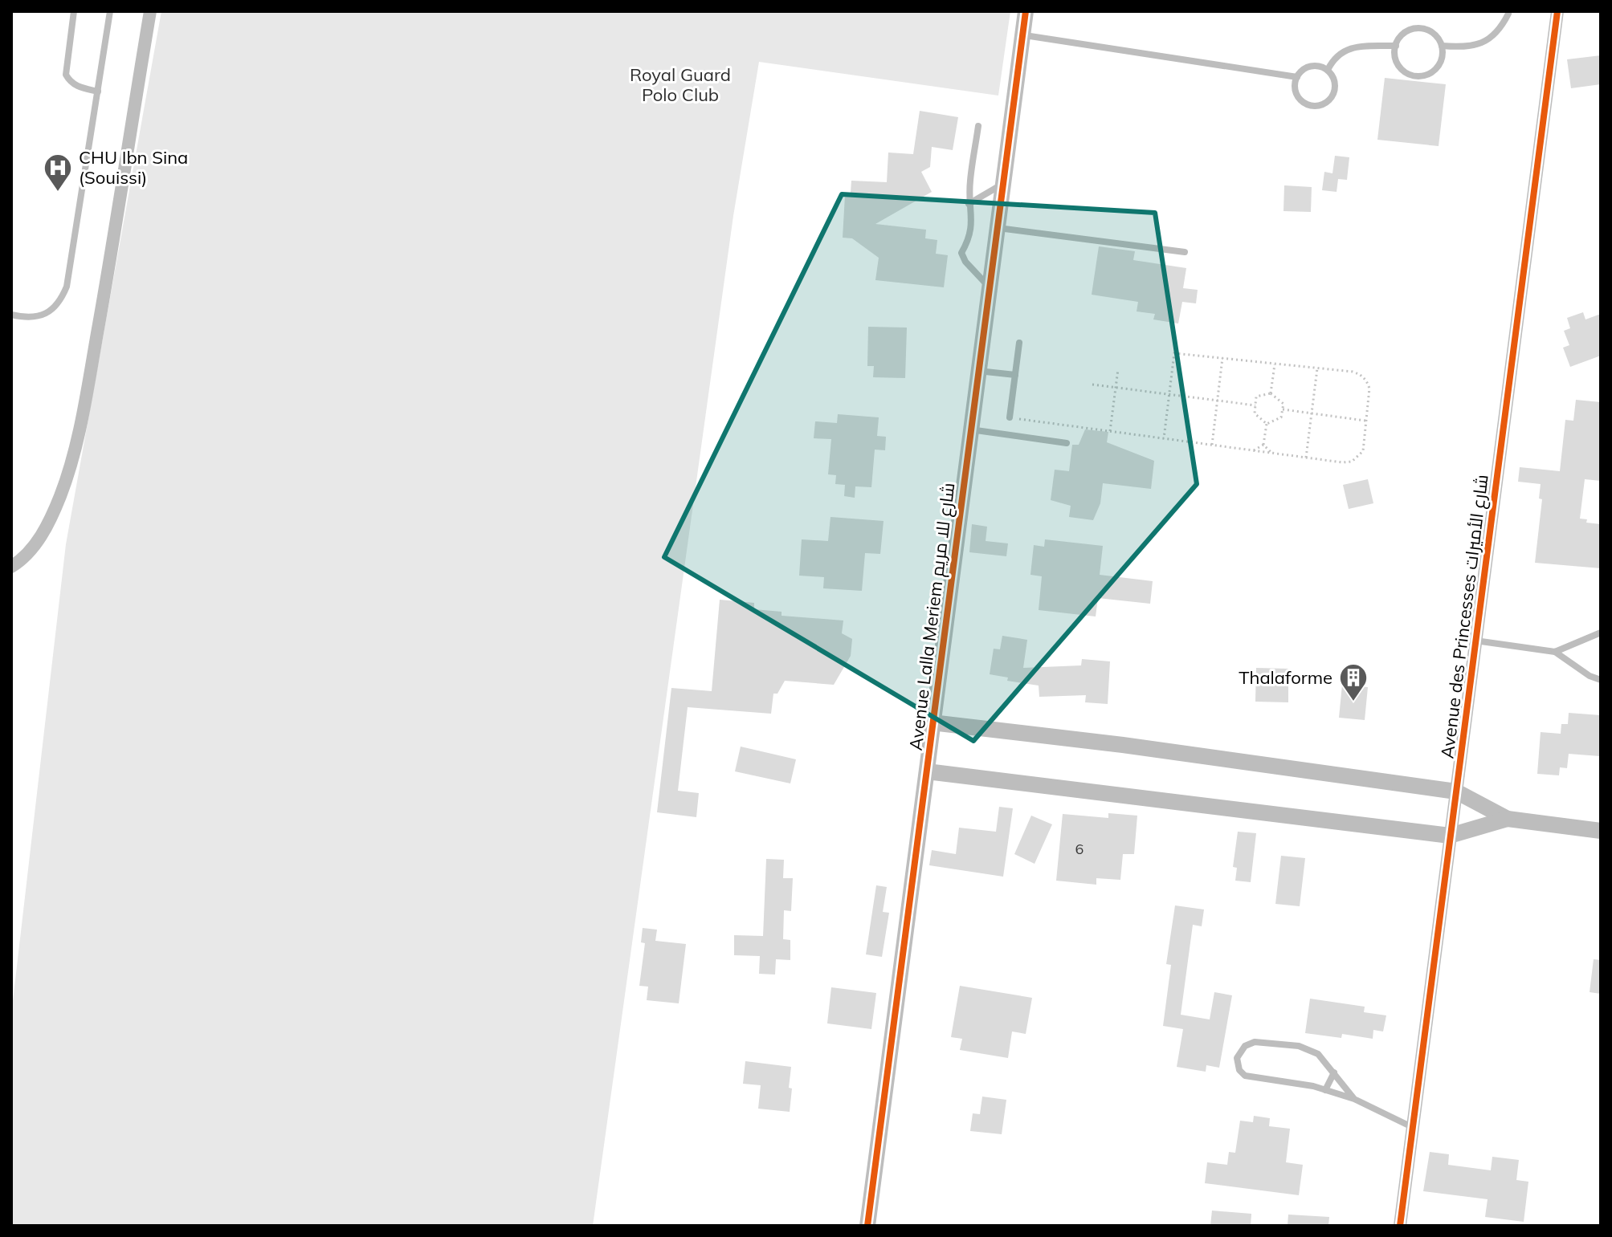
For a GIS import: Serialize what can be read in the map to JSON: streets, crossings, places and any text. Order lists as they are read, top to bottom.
{
  "streets": {
    "street": ["Avenue Lalla Meriem شارع للا مريم", "Avenue des Princesses شارع الأميرات"]
  },
  "parks": ["Royal Guard Polo Club"],
  "places": {
    "hospital": ["CHU Ibn Sina (Souissi)"],
    "building": ["Thalaforme"]
  },
  "house_numbers": ["6"]
}
